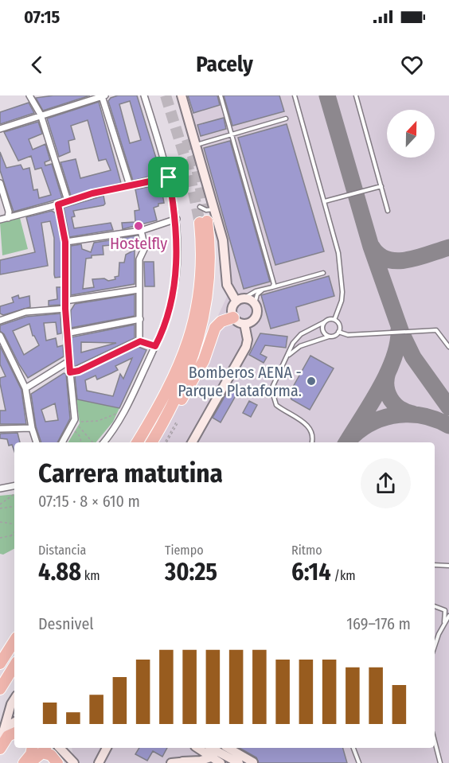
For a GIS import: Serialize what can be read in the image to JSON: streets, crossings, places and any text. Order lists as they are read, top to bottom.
{
  "places": ["Hostelfly", "Bomberos AENA - Parque Plataforma."],
  "north": "top",
  "page": {
    "status": "07:15",
    "header": "Pacely",
    "heading": ["Carrera matutina", "07:15 · 8 × 610 m"],
    "stats": [
      ["Distancia", "4.88 km"],
      ["Tiempo", "30:25"],
      ["Ritmo", "6:14 /km"]
    ],
    "chart": ["Desnivel", "169–176 m"]
  }
}
